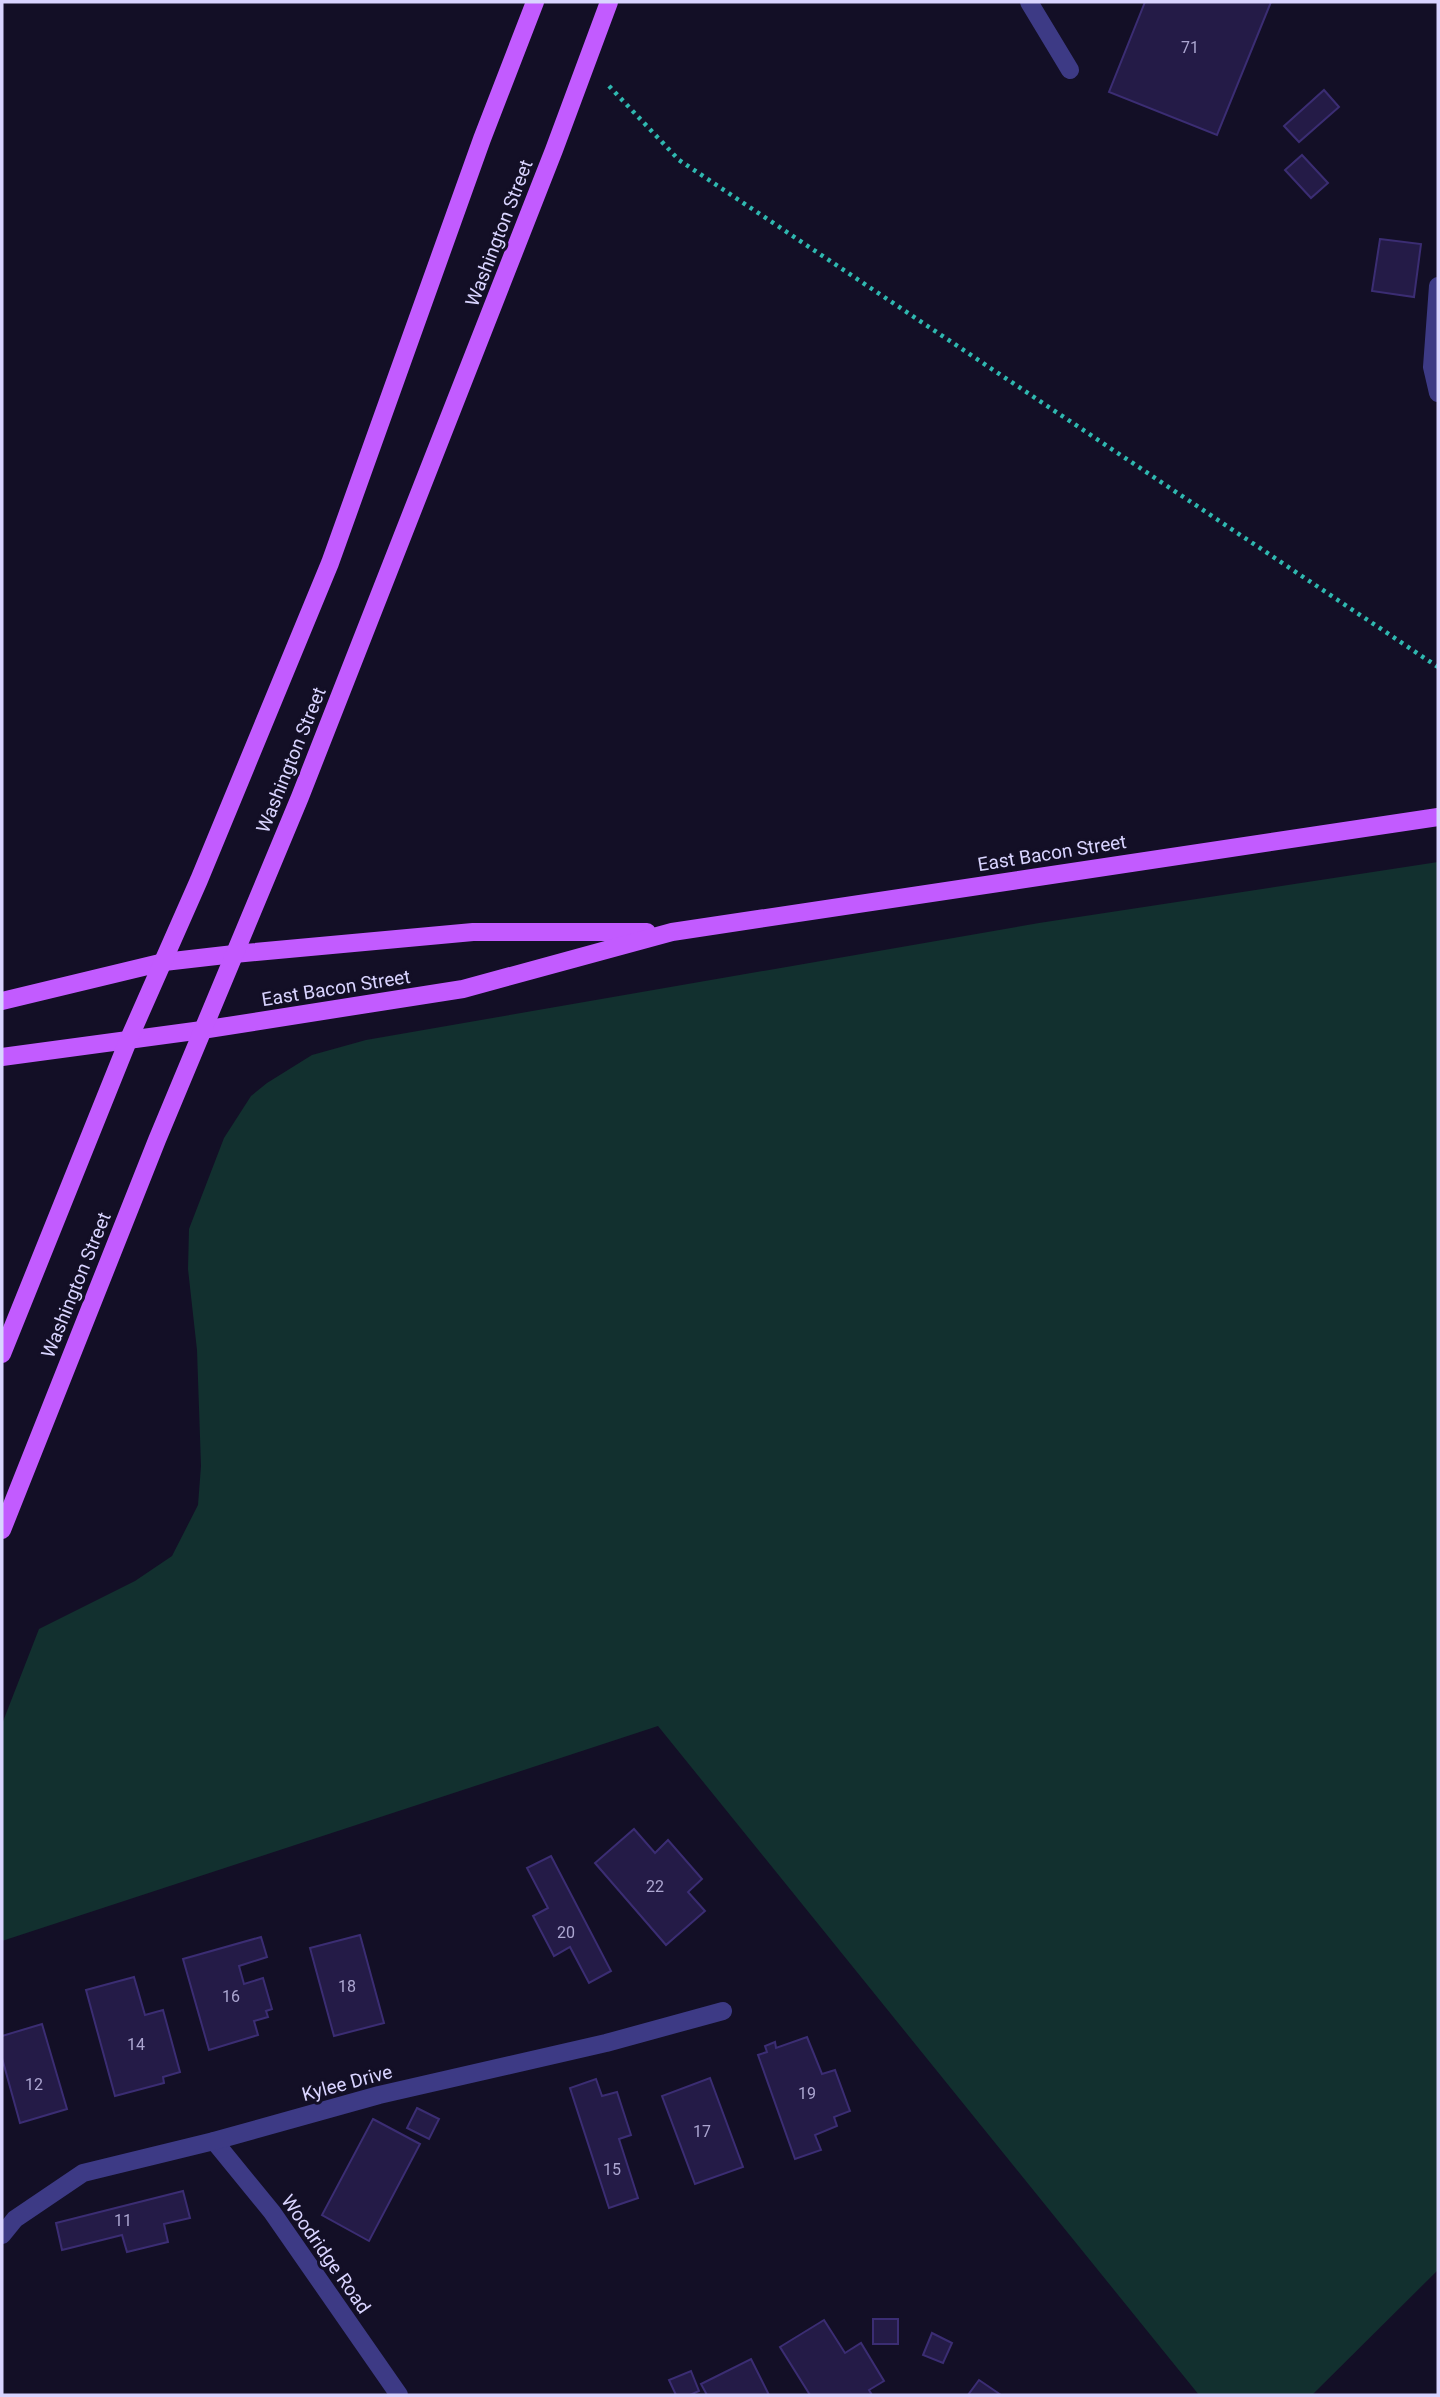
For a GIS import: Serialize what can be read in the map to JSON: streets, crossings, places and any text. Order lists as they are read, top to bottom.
{
  "streets": {
    "main road": ["Washington Street", "East Bacon Street"],
    "street": ["Kylee Drive", "Woodridge Road"]
  },
  "crossings": [
    ["Washington Street", "East Bacon Street"],
    ["Kylee Drive", "Woodridge Road"]
  ],
  "house_numbers": [
    "71",
    "22",
    "20",
    "18",
    "16",
    "14",
    "12",
    "19",
    "17",
    "15",
    "11"
  ]
}
